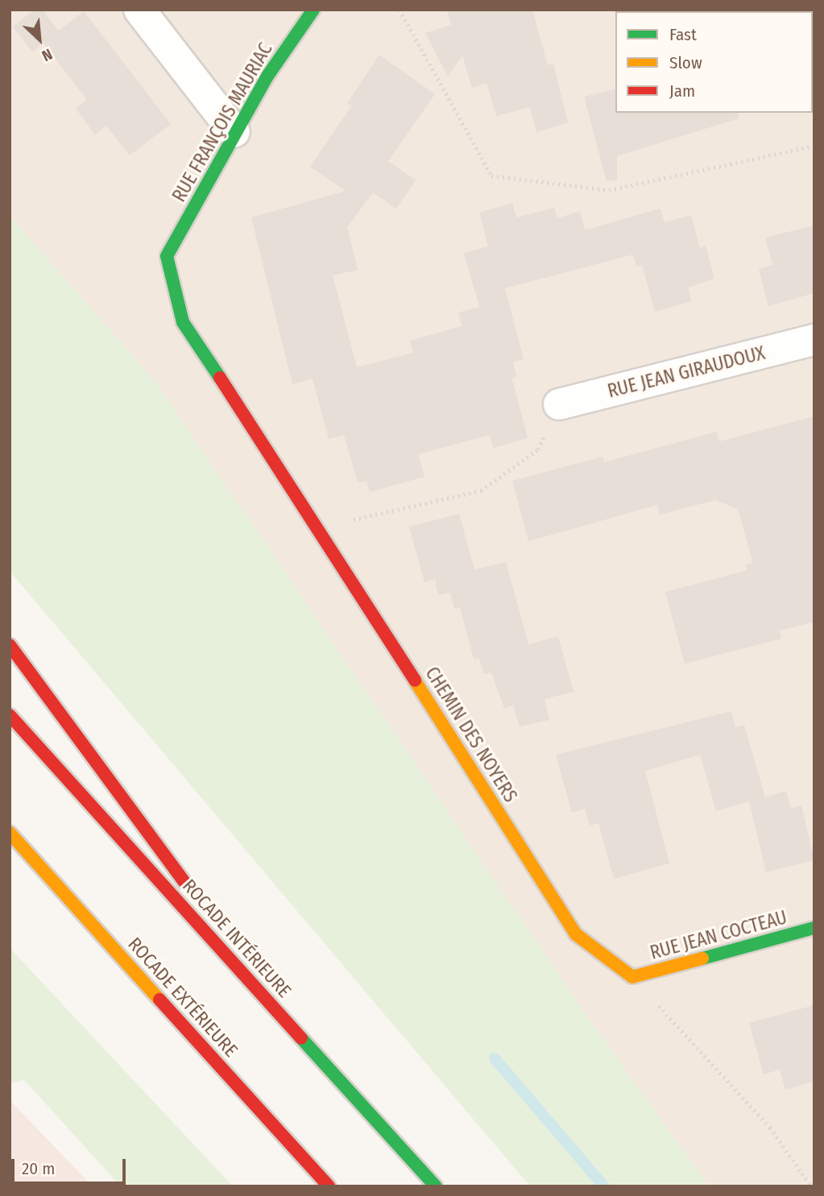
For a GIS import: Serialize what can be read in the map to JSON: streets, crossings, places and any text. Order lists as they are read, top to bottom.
{
  "streets": {
    "main road": [
      "RUE FRANÇOIS MAURIAC",
      "CHEMIN DES NOYERS",
      "RUE JEAN COCTEAU",
      "ROCADE INTÉRIEURE",
      "ROCADE EXTÉRIEURE"
    ],
    "street": ["RUE JEAN GIRAUDOUX"]
  },
  "crossings": [
    ["RUE FRANÇOIS MAURIAC", "CHEMIN DES NOYERS"],
    ["CHEMIN DES NOYERS", "RUE JEAN COCTEAU"]
  ],
  "legend": ["Fast", "Slow", "Jam"],
  "scale_bar": "20 m",
  "north": "bottom right"
}
